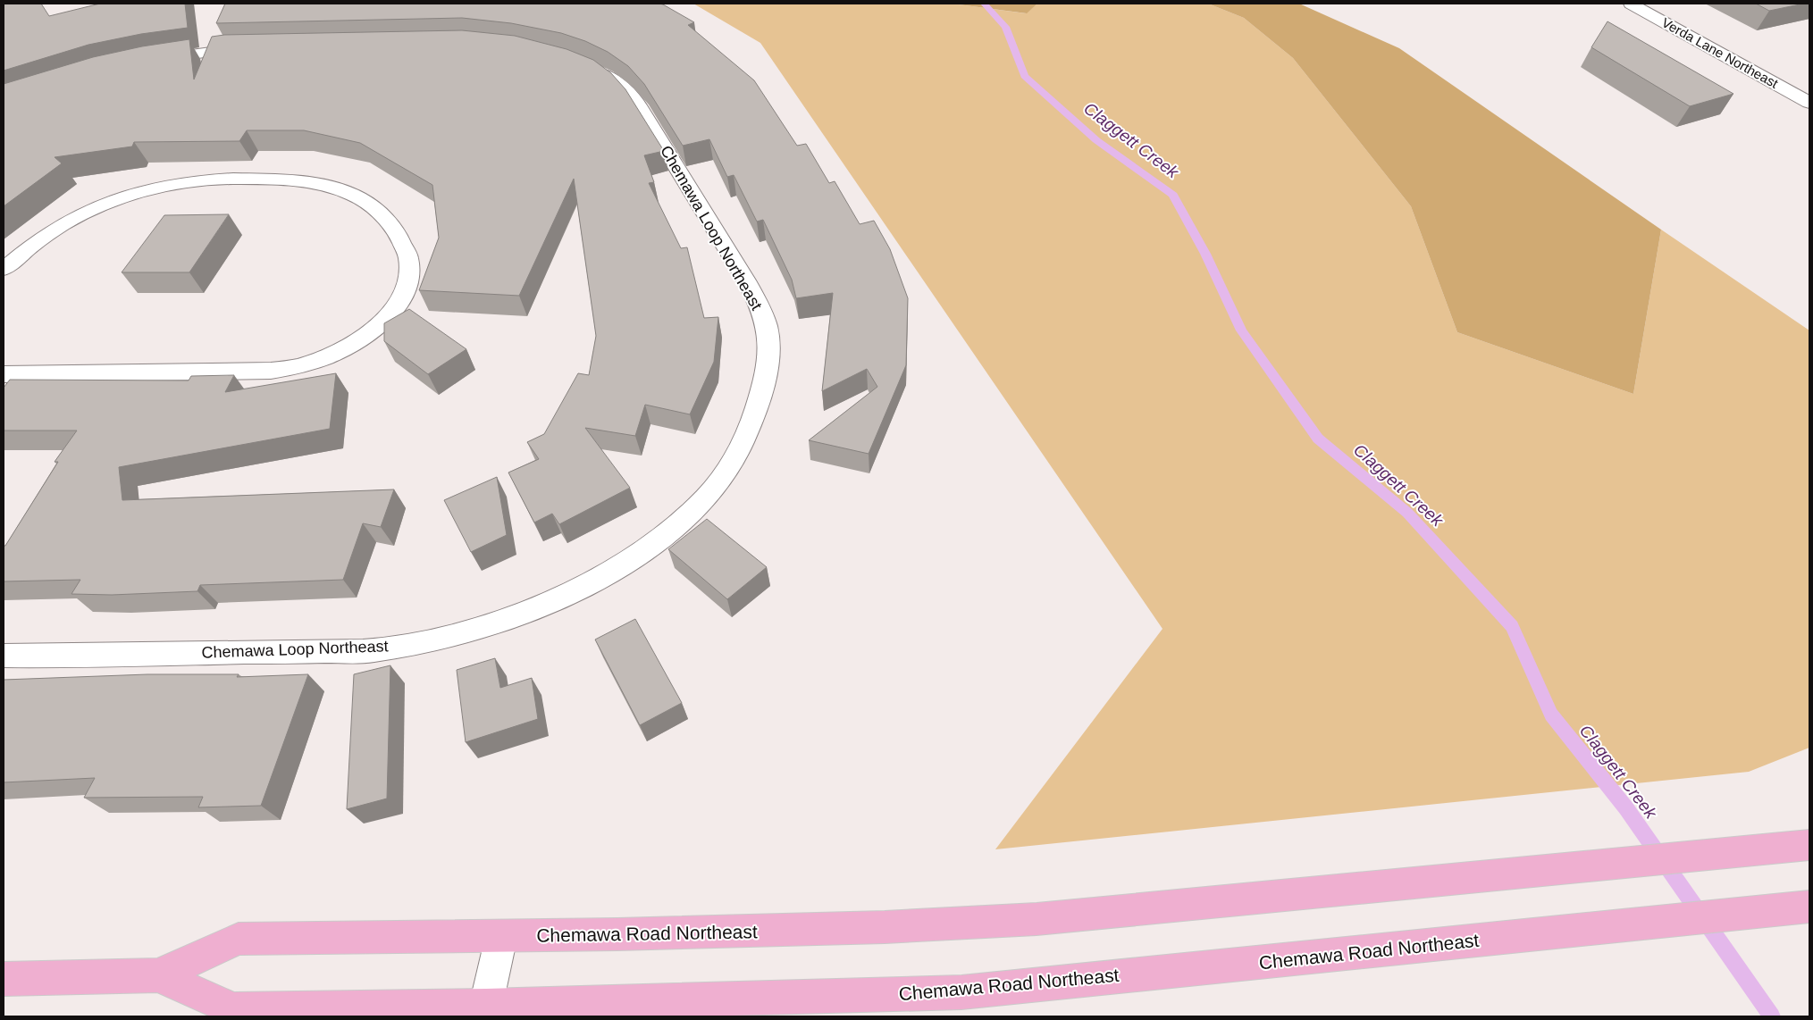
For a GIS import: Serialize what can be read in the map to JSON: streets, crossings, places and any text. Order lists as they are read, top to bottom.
{
  "streets": {
    "main road": ["Chemawa Road Northeast"],
    "street": ["Verda Lane Northeast", "Chemawa Loop Northeast"]
  },
  "water": ["Claggett Creek"]
}
